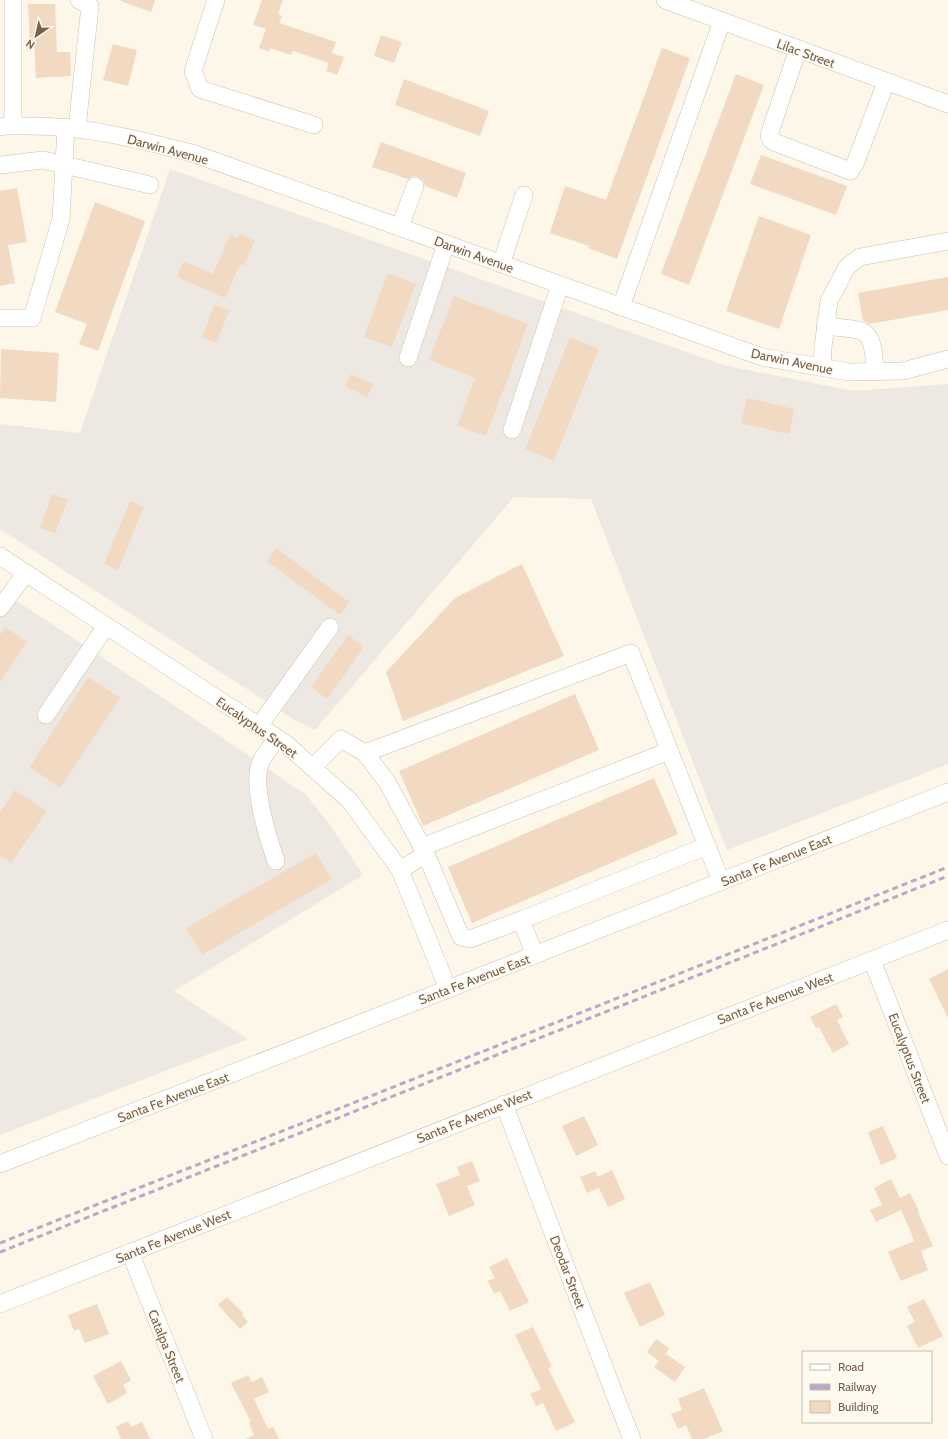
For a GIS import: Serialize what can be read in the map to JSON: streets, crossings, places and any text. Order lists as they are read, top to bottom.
{
  "streets": {
    "street": [
      "Lilac Street",
      "Darwin Avenue",
      "Eucalyptus Street",
      "Santa Fe Avenue East",
      "Santa Fe Avenue West",
      "Deodar Street",
      "Catalpa Street"
    ]
  },
  "crossings": [
    ["Eucalyptus Street", "Santa Fe Avenue East"],
    ["Eucalyptus Street", "Santa Fe Avenue West"],
    ["Santa Fe Avenue West", "Deodar Street"],
    ["Santa Fe Avenue West", "Catalpa Street"]
  ],
  "legend": ["Road", "Railway", "Building"],
  "north": "bottom left"
}
